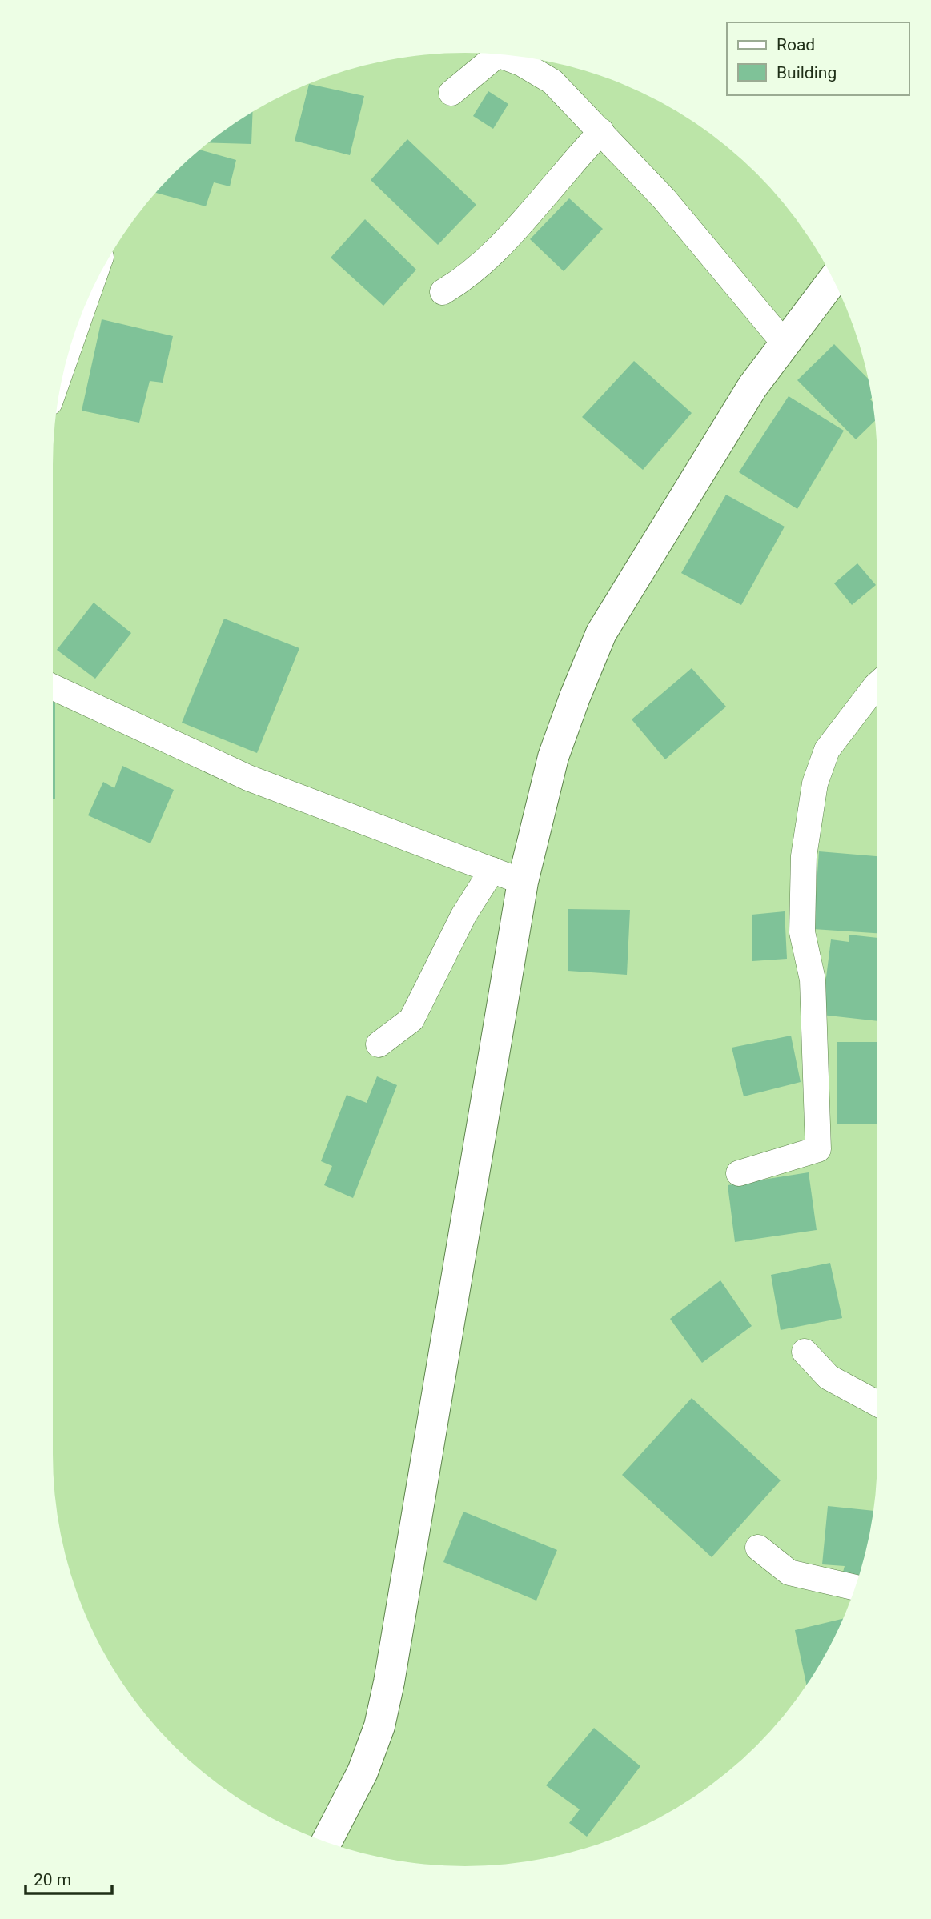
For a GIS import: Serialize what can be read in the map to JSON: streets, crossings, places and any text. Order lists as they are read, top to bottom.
{
  "legend": ["Road", "Building"],
  "scale_bar": "20 m"
}
